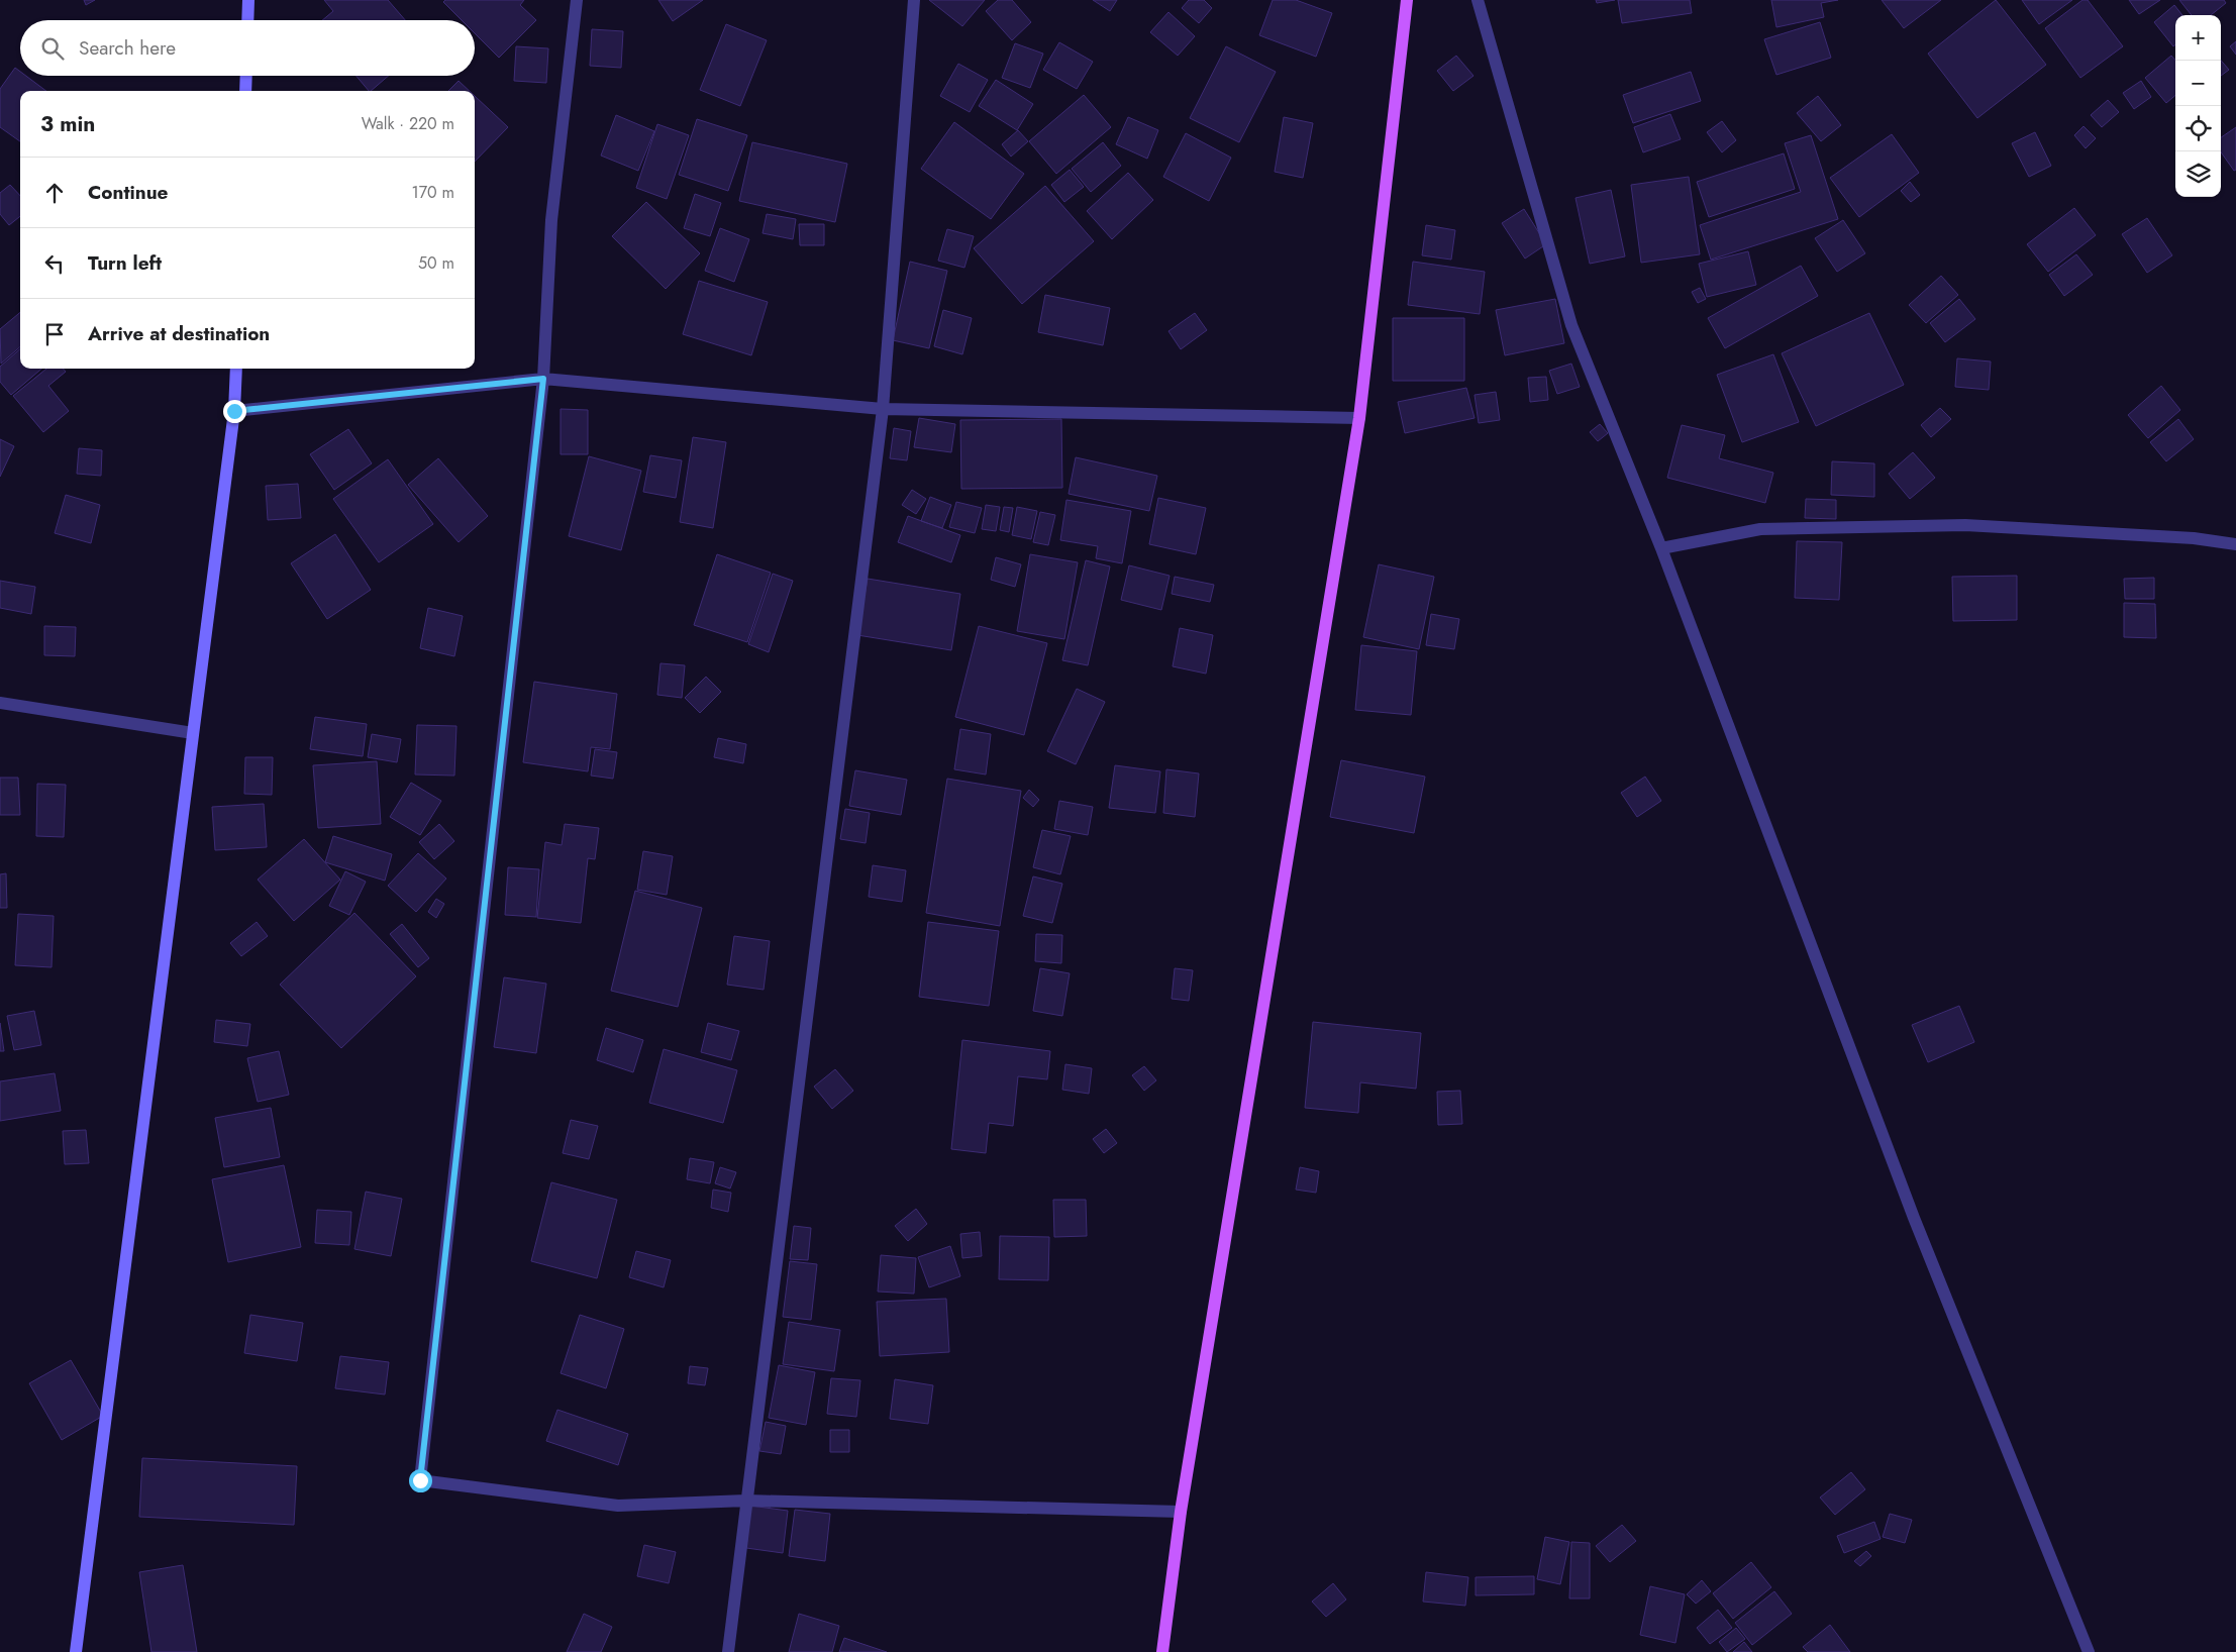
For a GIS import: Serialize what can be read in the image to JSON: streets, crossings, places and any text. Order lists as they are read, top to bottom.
{
  "page": {
    "map_buttons": ["+", "−"],
    "search": "Search here",
    "heading": ["3 min", "Walk · 220 m"],
    "list": [
      ["Continue", "170 m"],
      ["Turn left", "50 m"],
      "Arrive at destination"
    ]
  }
}
